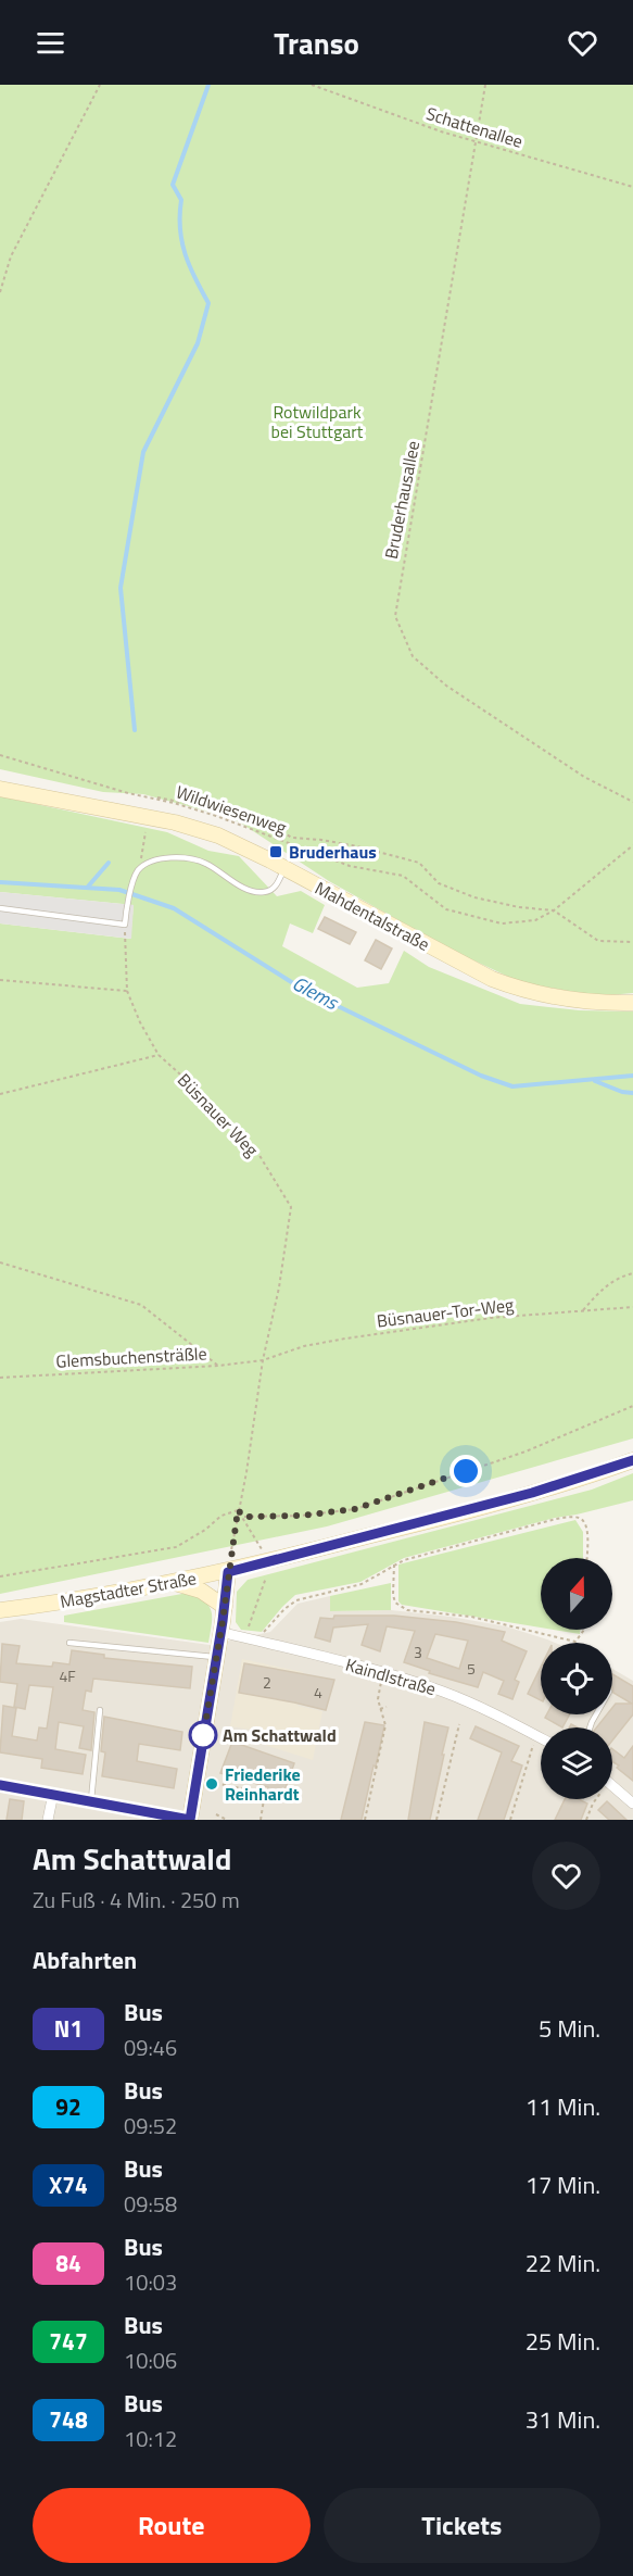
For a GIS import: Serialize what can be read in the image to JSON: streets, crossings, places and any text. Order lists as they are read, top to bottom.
{
  "streets": {
    "main road": ["Mahdentalstraße", "Magstadter Straße"],
    "street": ["Kaindlstraße"],
    "path": [
      "Schattenallee",
      "Bruderhausallee",
      "Wildwiesenweg",
      "Büsnauer Weg",
      "Büsnauer-Tor-Weg",
      "Glemsbuchensträßle"
    ]
  },
  "crossings": [
    ["Schattenallee", "Bruderhausallee"],
    ["Büsnauer Weg", "Büsnauer-Tor-Weg"],
    ["Büsnauer Weg", "Glemsbuchensträßle"],
    ["Büsnauer Weg", "Magstadter Straße"],
    ["Büsnauer-Tor-Weg", "Glemsbuchensträßle"]
  ],
  "water": ["Glems"],
  "parks": ["Rotwildpark bei Stuttgart"],
  "places": {
    "transit": ["Bruderhaus"],
    "other": ["Am Schattwald", "Friederike Reinhardt"]
  },
  "lines": ["bus line N1"],
  "house_numbers": [
    "3",
    "5",
    "4F",
    "2",
    "4"
  ],
  "north": "top",
  "page": {
    "header": "Transo",
    "heading": [
      ["Am Schattwald", "Zu Fuß · 4 Min. · 250 m"],
      "Abfahrten"
    ],
    "list": [
      {
        "mark": "N1",
        "name": "Bus",
        "note": "09:46",
        "value": "5 Min."
      },
      {
        "mark": "92",
        "name": "Bus",
        "note": "09:52",
        "value": "11 Min."
      },
      {
        "mark": "X74",
        "name": "Bus",
        "note": "09:58",
        "value": "17 Min."
      },
      {
        "mark": "84",
        "name": "Bus",
        "note": "10:03",
        "value": "22 Min."
      },
      {
        "mark": "747",
        "name": "Bus",
        "note": "10:06",
        "value": "25 Min."
      },
      {
        "mark": "748",
        "name": "Bus",
        "note": "10:12",
        "value": "31 Min."
      }
    ],
    "buttons": ["Route", "Tickets"]
  }
}
